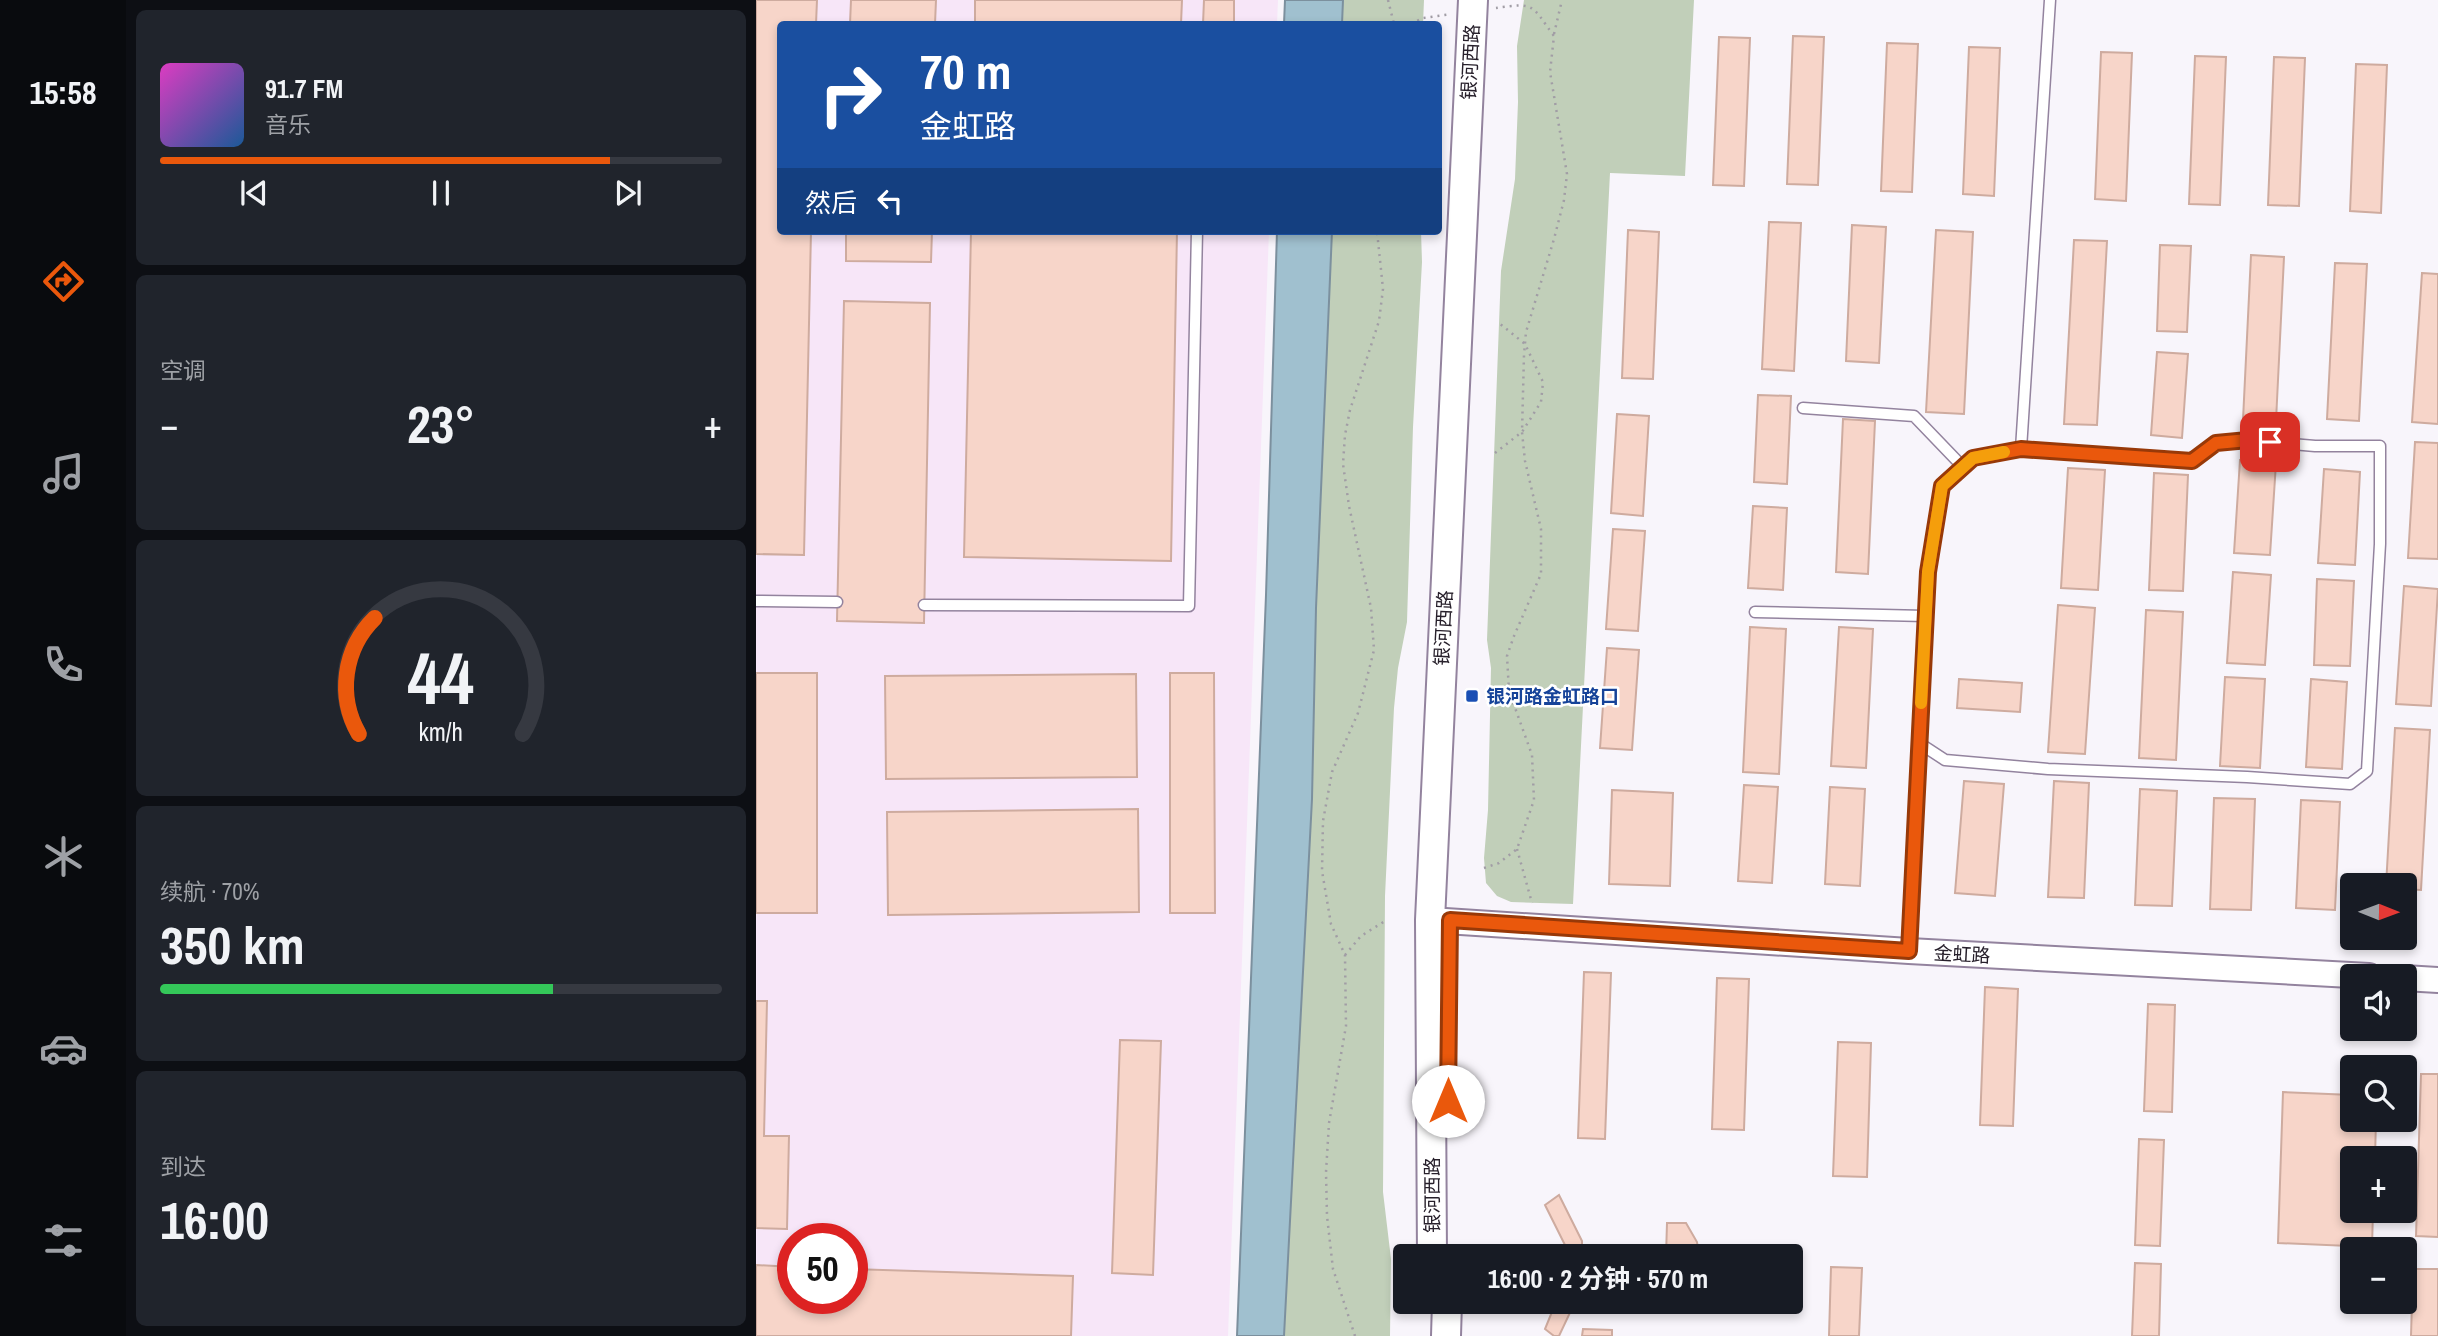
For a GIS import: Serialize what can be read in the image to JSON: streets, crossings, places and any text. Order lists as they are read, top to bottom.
{
  "streets": {
    "main road": ["银河西路"],
    "street": ["金虹路"]
  },
  "crossings": [
    ["银河西路", "金虹路"]
  ],
  "places": {
    "transit": ["银河路金虹路口"]
  },
  "north": "right",
  "page": {
    "tabs": "15:58",
    "turn": ["70 m", "金虹路"],
    "song": ["91.7 FM", "音乐"],
    "then": "然后",
    "tile": [
      "空调",
      ["续航 · 70%", "350 km"],
      ["到达", "16:00"]
    ],
    "heat": ["−", "23°", "+"],
    "map_buttons": ["+", "−"],
    "limit": "50",
    "trip": "16:00 · 2 分钟 · 570 m",
    "gauge": ["44", "km/h"]
  }
}
